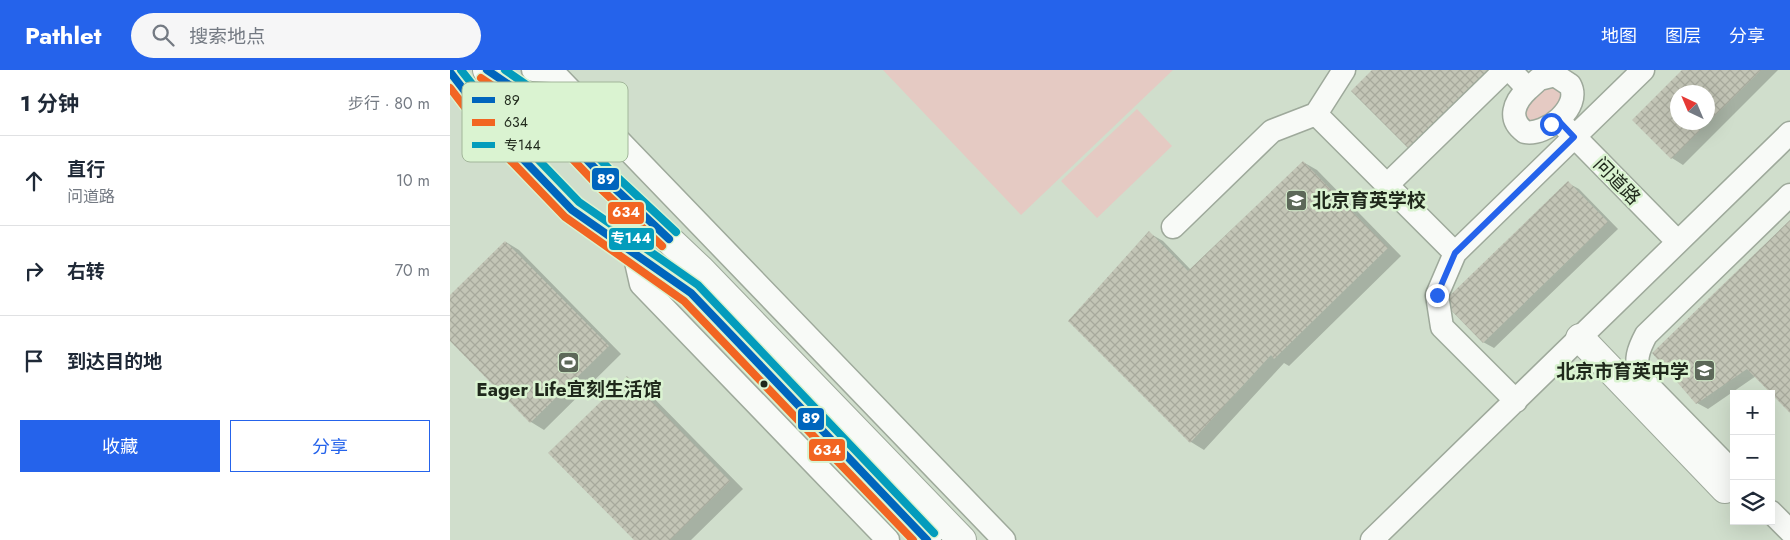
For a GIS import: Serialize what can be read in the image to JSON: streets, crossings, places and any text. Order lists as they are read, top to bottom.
{
  "streets": {
    "street": ["问道路"]
  },
  "places": {
    "school or university": ["北京育英学校", "北京市育英中学"],
    "sports": ["Eager Life宜刻生活馆"]
  },
  "lines": ["transit line 89", "transit line 专144", "transit line 634"],
  "legend": ["89", "634", "专144"],
  "north": "top left",
  "page": {
    "header": "Pathlet",
    "search": "搜索地点",
    "nav": ["地图", "图层", "分享"],
    "heading": ["1 分钟", "步行 · 80 m"],
    "list": [
      ["直行", "问道路", "10 m"],
      ["右转", "70 m"],
      "到达目的地"
    ],
    "map_buttons": ["+", "−"],
    "buttons": ["收藏", "分享"]
  }
}
